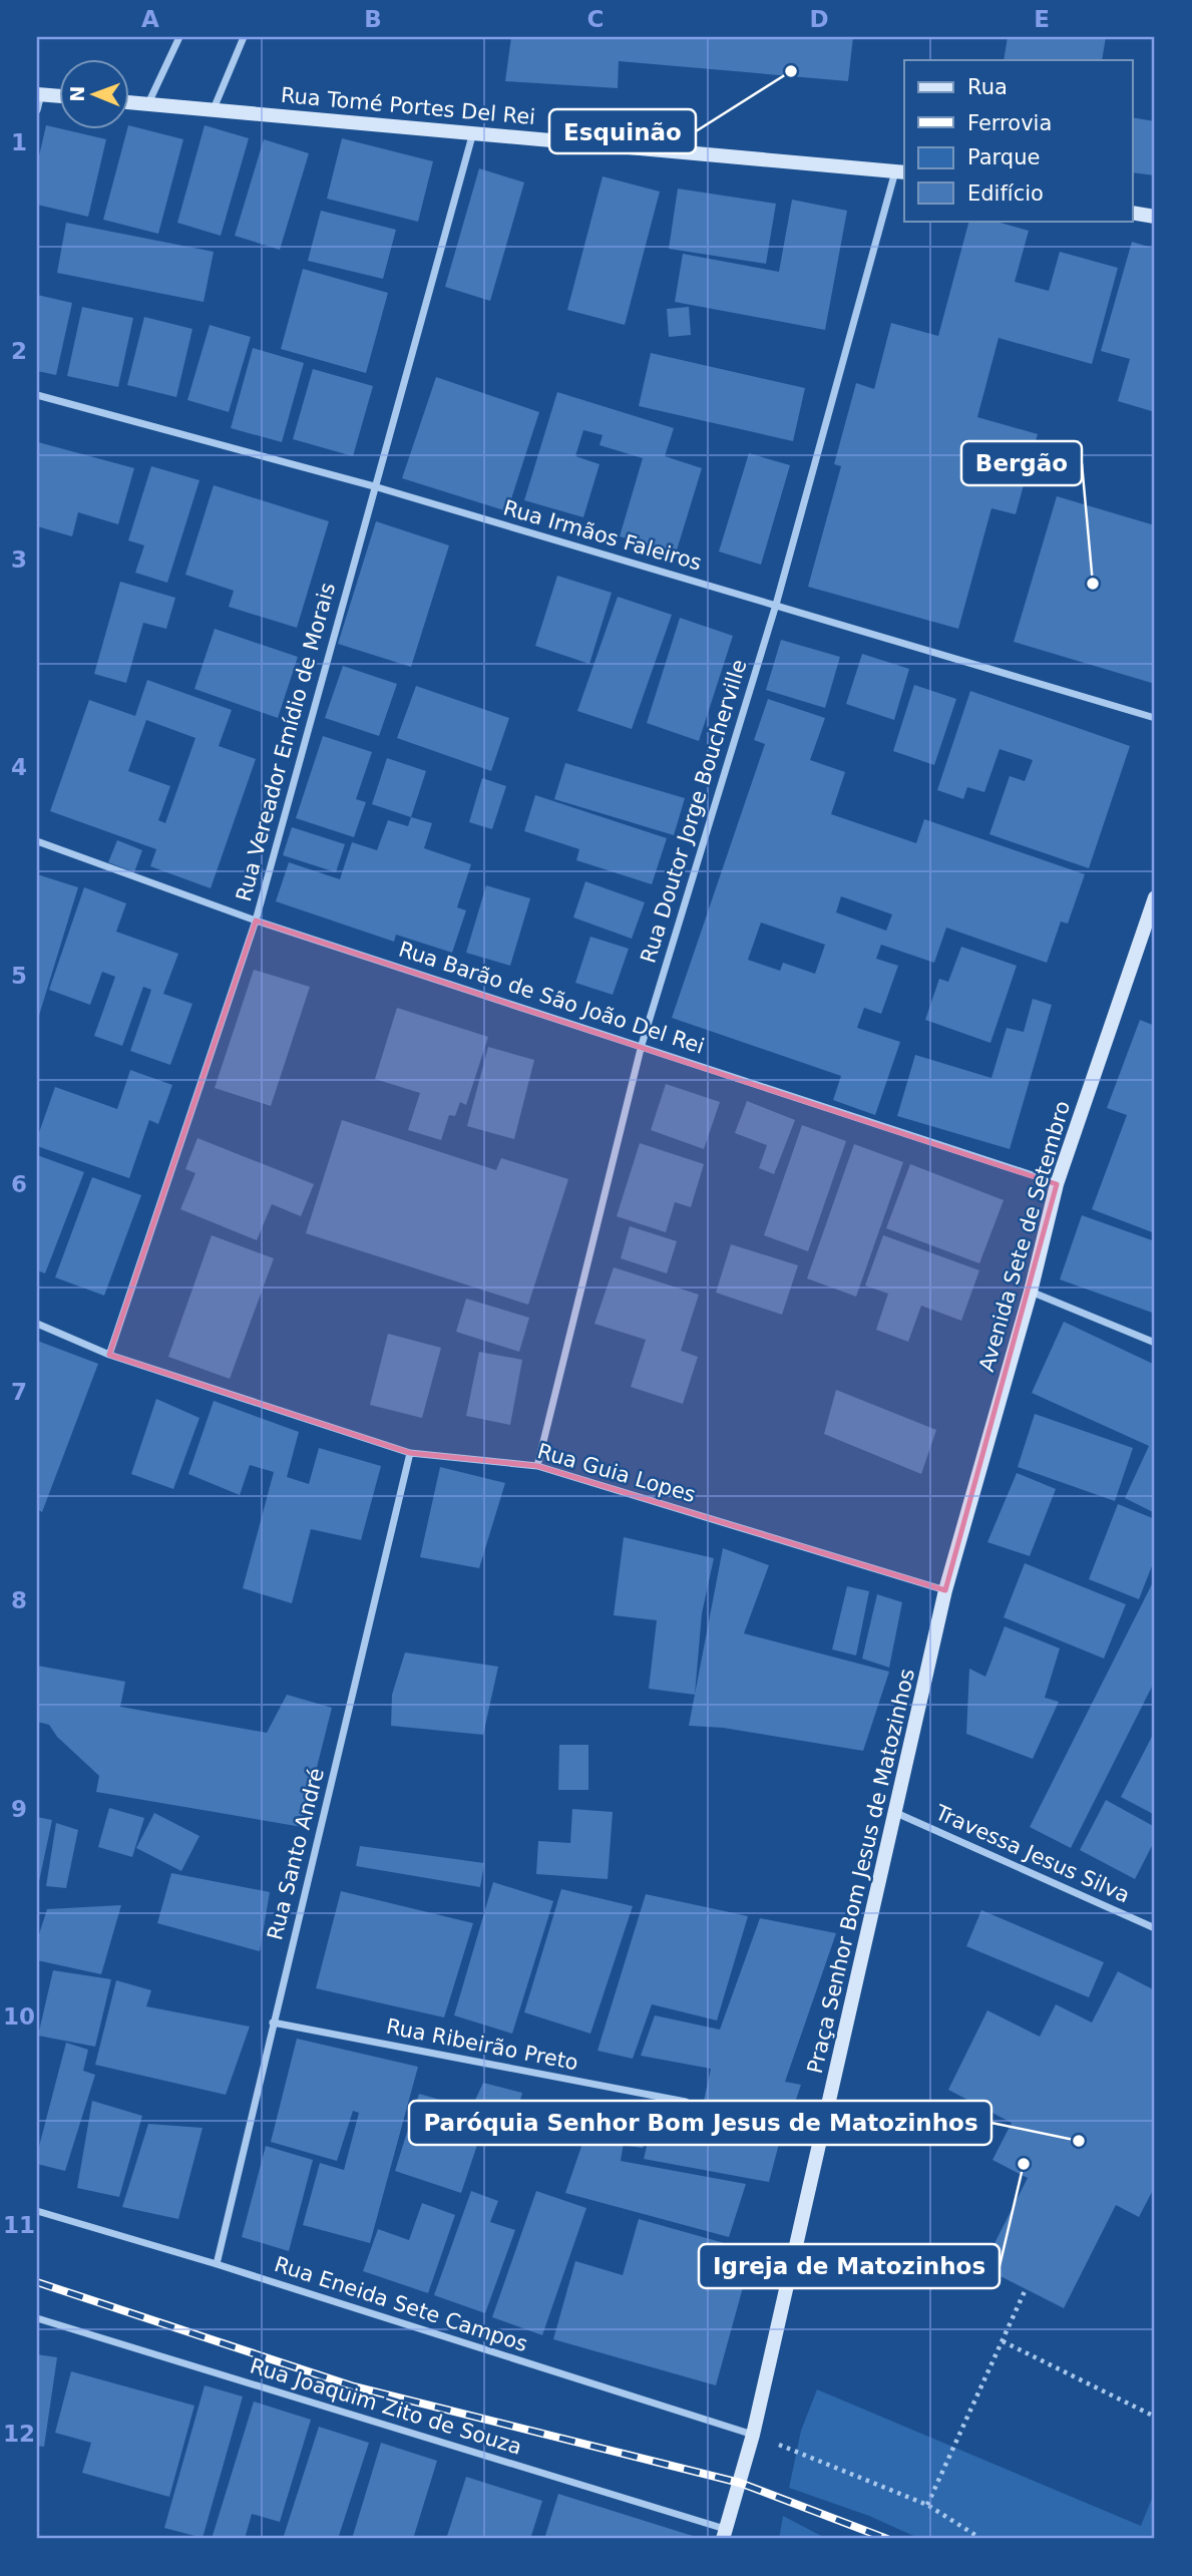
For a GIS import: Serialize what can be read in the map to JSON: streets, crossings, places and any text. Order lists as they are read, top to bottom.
{
  "streets": {
    "main road": ["Rua Tomé Portes Del Rei", "Avenida Sete de Setembro", "Praça Senhor Bom Jesus de Matozinhos"],
    "street": [
      "Rua Irmãos Faleiros",
      "Rua Vereador Emídio de Morais",
      "Rua Doutor Jorge Boucherville",
      "Rua Barão de São João Del Rei",
      "Rua Guia Lopes",
      "Rua Santo André",
      "Travessa Jesus Silva",
      "Rua Ribeirão Preto",
      "Rua Eneida Sete Campos",
      "Rua Joaquim Zito de Souza"
    ]
  },
  "crossings": [
    ["Rua Tomé Portes Del Rei", "Rua Vereador Emídio de Morais"],
    ["Rua Tomé Portes Del Rei", "Rua Doutor Jorge Boucherville"],
    ["Rua Irmãos Faleiros", "Rua Vereador Emídio de Morais"],
    ["Rua Irmãos Faleiros", "Rua Doutor Jorge Boucherville"],
    ["Rua Vereador Emídio de Morais", "Rua Barão de São João Del Rei"],
    ["Rua Vereador Emídio de Morais", "Rua Guia Lopes"],
    ["Rua Doutor Jorge Boucherville", "Rua Barão de São João Del Rei"],
    ["Rua Doutor Jorge Boucherville", "Rua Guia Lopes"],
    ["Rua Barão de São João Del Rei", "Avenida Sete de Setembro"],
    ["Avenida Sete de Setembro", "Rua Guia Lopes"],
    ["Avenida Sete de Setembro", "Praça Senhor Bom Jesus de Matozinhos"],
    ["Rua Guia Lopes", "Rua Santo André"],
    ["Rua Guia Lopes", "Praça Senhor Bom Jesus de Matozinhos"],
    ["Rua Santo André", "Rua Ribeirão Preto"],
    ["Rua Santo André", "Rua Eneida Sete Campos"],
    ["Travessa Jesus Silva", "Praça Senhor Bom Jesus de Matozinhos"],
    ["Praça Senhor Bom Jesus de Matozinhos", "Rua Eneida Sete Campos"],
    ["Praça Senhor Bom Jesus de Matozinhos", "Rua Joaquim Zito de Souza"]
  ],
  "places": [
    "Esquinão",
    "Bergão",
    "Paróquia Senhor Bom Jesus de Matozinhos",
    "Igreja de Matozinhos"
  ],
  "legend": [
    "Rua",
    "Ferrovia",
    "Parque",
    "Edifício"
  ],
  "north": "left",
  "grid": {
    "columns": [
      "A",
      "B",
      "C",
      "D",
      "E"
    ],
    "rows": [
      "1",
      "2",
      "3",
      "4",
      "5",
      "6",
      "7",
      "8",
      "9",
      "10",
      "11",
      "12"
    ]
  }
}
